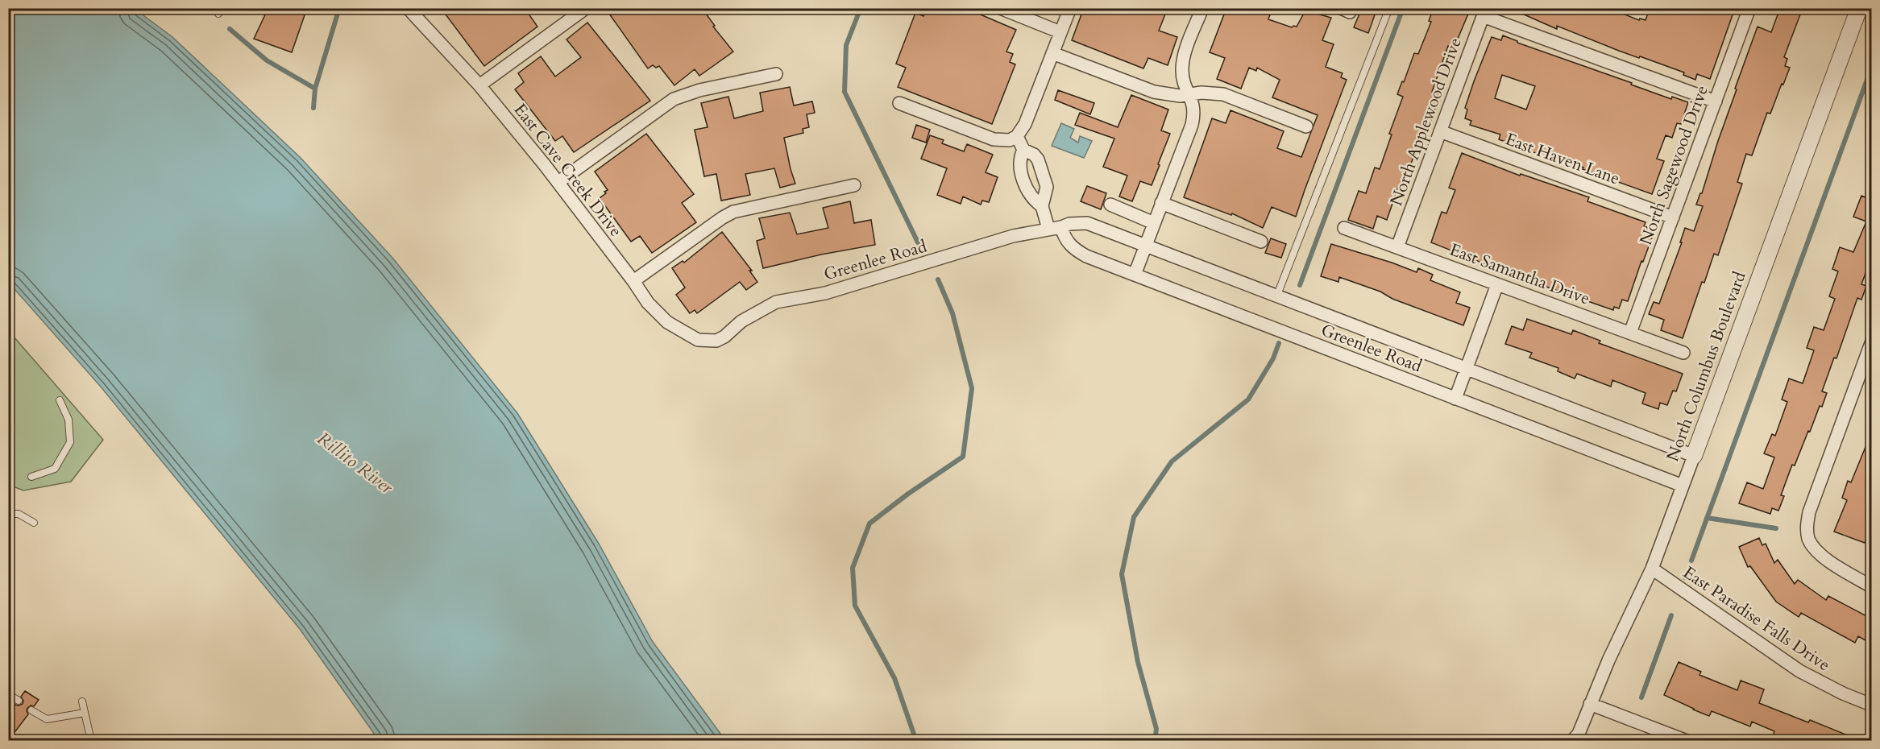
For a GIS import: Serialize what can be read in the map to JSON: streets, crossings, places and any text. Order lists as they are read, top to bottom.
{
  "streets": {
    "street": [
      "North Applewood Drive",
      "East Haven Lane",
      "North Sagewood Drive",
      "East Cave Creek Drive",
      "Greenlee Road",
      "East Samantha Drive",
      "North Columbus Boulevard",
      "East Paradise Falls Drive"
    ]
  },
  "crossings": [
    ["North Applewood Drive", "East Haven Lane"],
    ["North Applewood Drive", "East Samantha Drive"],
    ["East Haven Lane", "North Sagewood Drive"],
    ["North Sagewood Drive", "East Samantha Drive"],
    ["East Cave Creek Drive", "Greenlee Road"],
    ["Greenlee Road", "North Columbus Boulevard"],
    ["North Columbus Boulevard", "East Paradise Falls Drive"]
  ],
  "water": ["Rillito River"]
}
